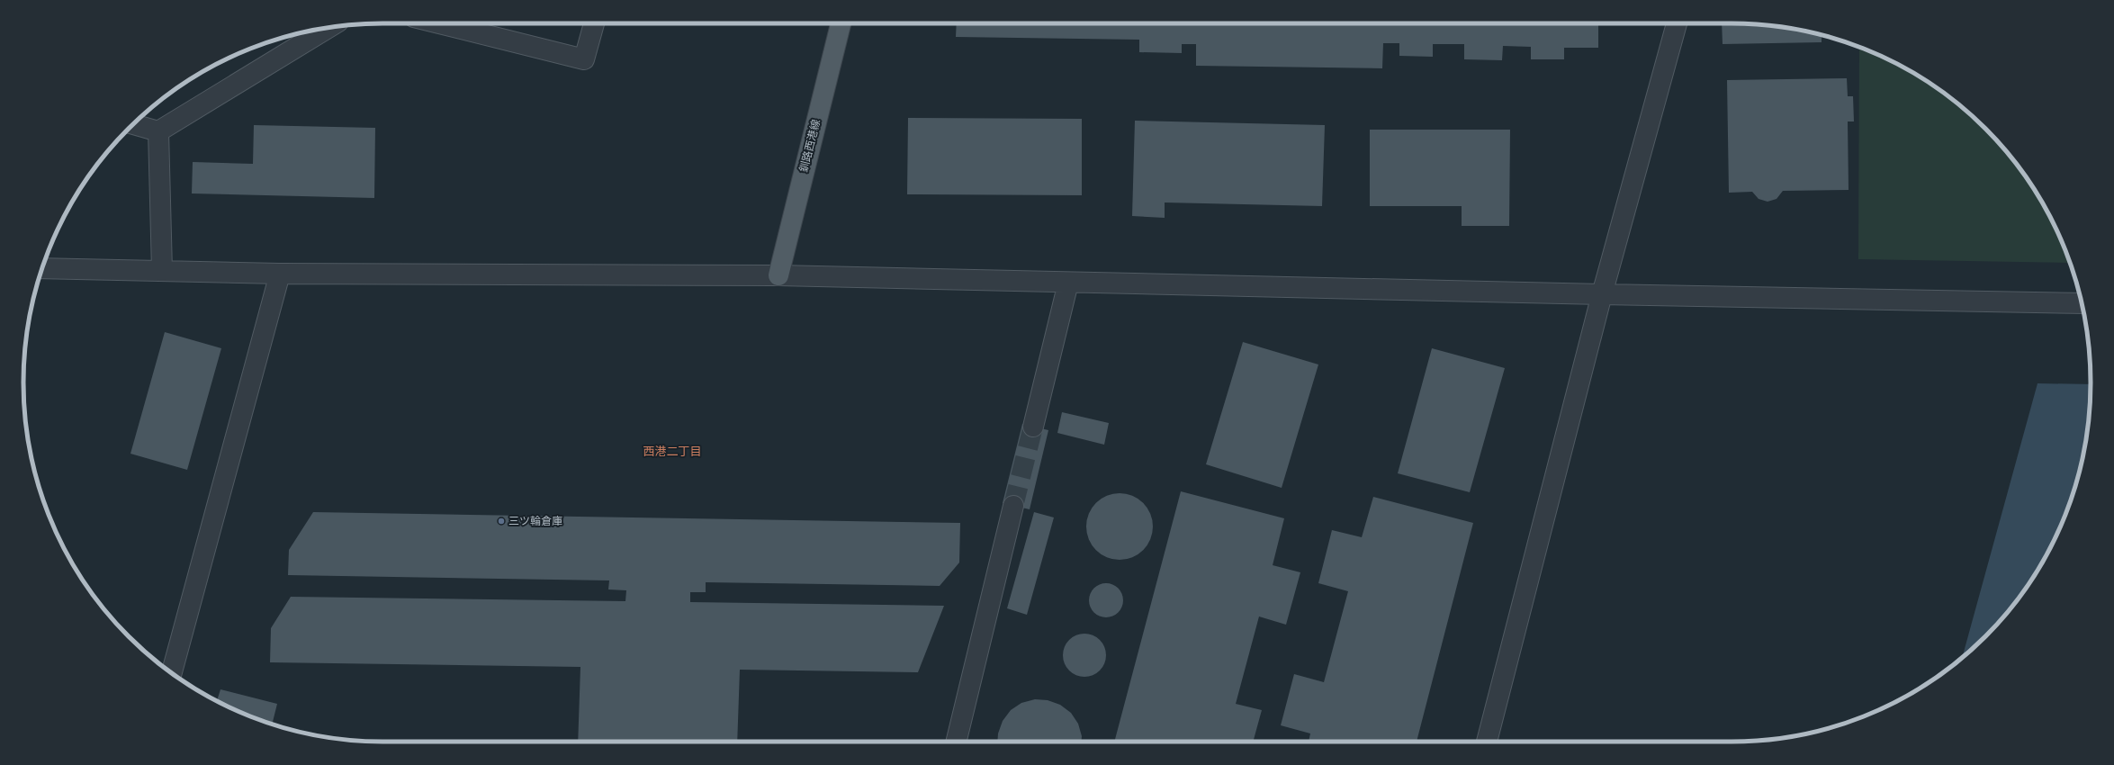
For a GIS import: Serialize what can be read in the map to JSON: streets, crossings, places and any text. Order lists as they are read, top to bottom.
{
  "streets": {
    "main road": ["釧路西港線"]
  },
  "districts": ["西港二丁目"],
  "places": ["三ツ輪倉庫"]
}
